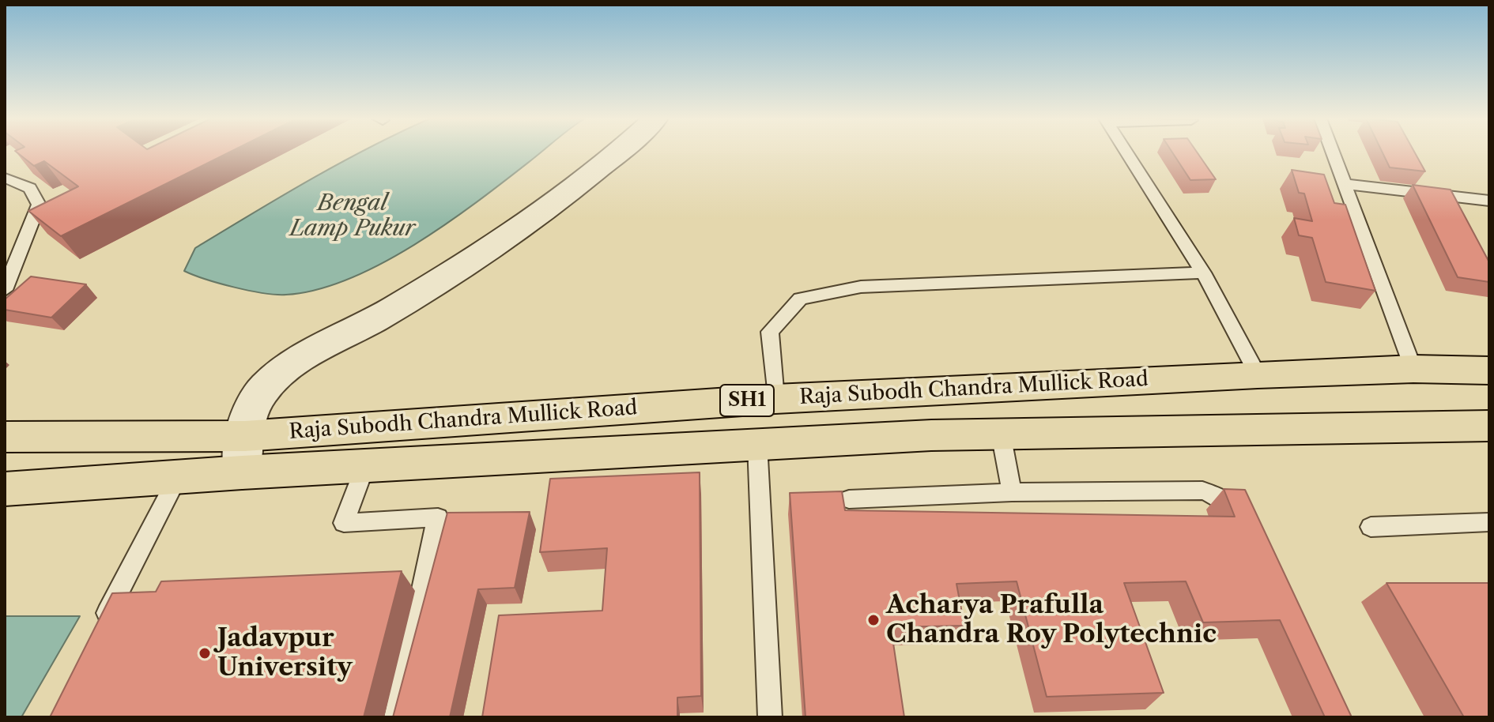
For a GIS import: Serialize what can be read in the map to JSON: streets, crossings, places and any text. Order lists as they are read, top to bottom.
{
  "streets": {
    "main road": ["Raja Subodh Chandra Mullick Road", "SH1"]
  },
  "water": ["Bengal Lamp Pukur"],
  "places": ["Acharya Prafulla Chandra Roy Polytechnic", "Jadavpur University"]
}
